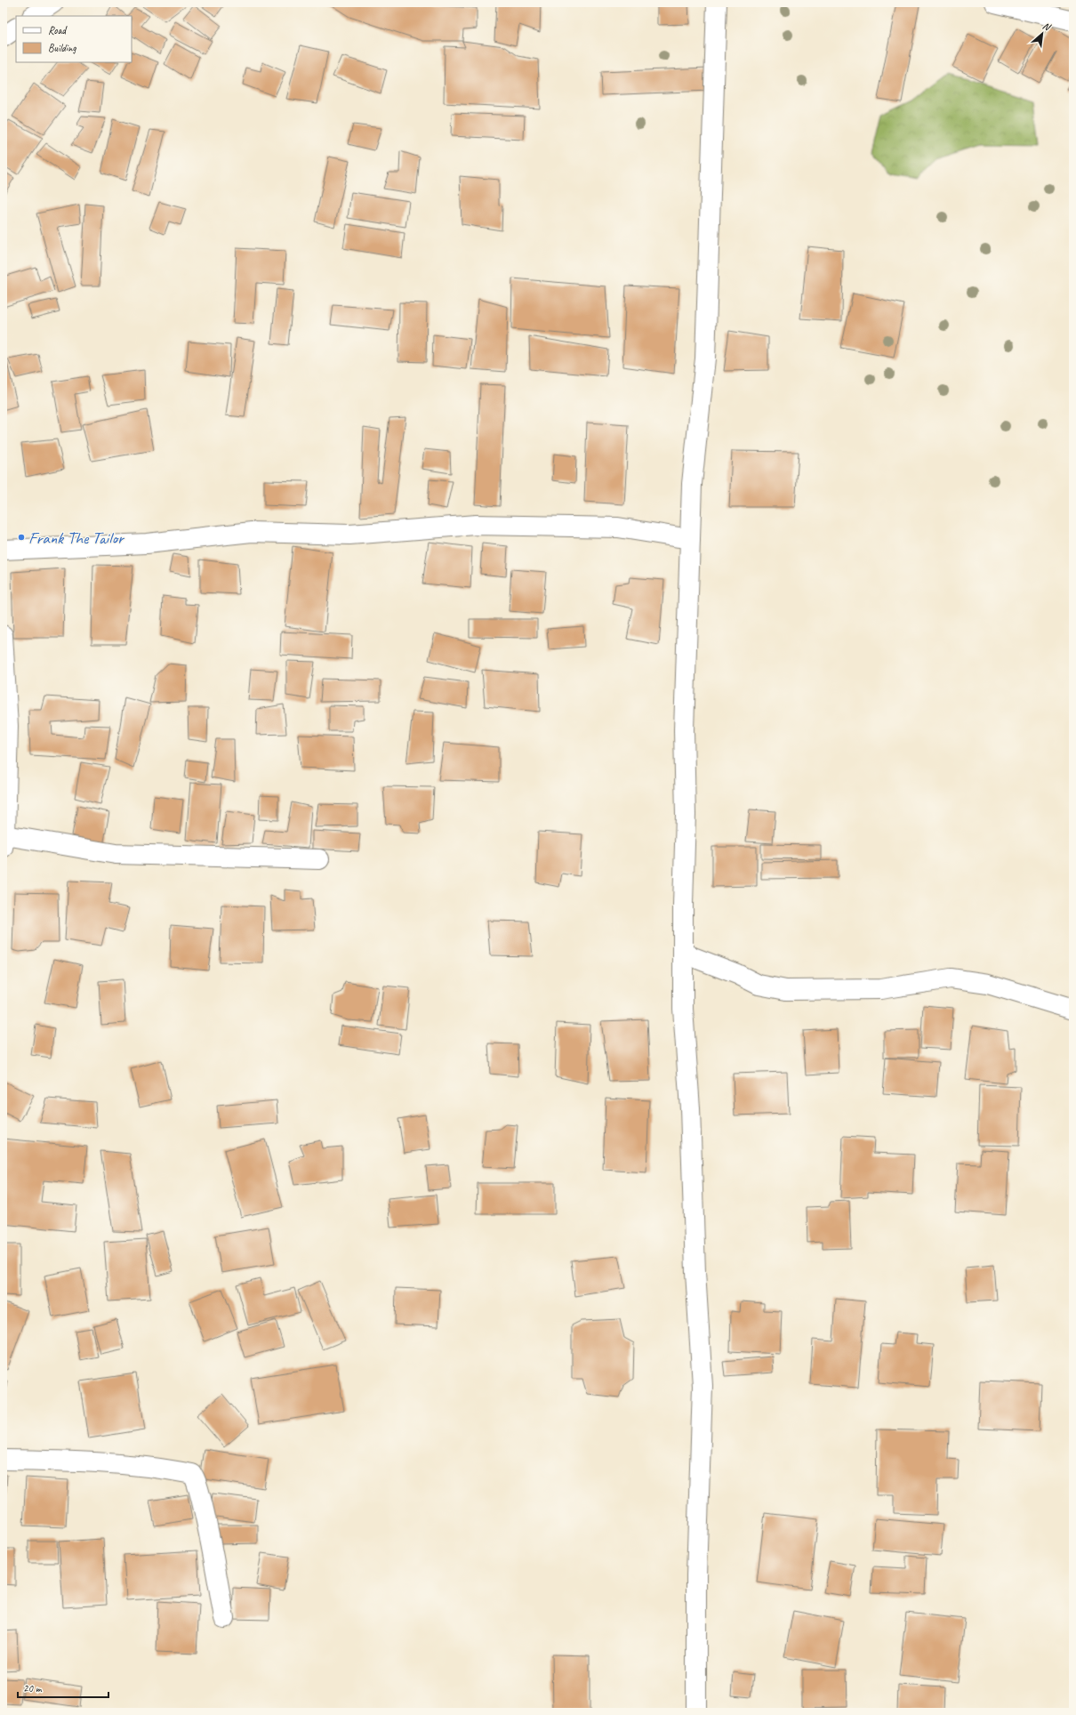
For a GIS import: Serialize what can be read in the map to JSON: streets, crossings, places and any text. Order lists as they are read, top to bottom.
{
  "places": ["Frank The Tailor"],
  "legend": ["Road", "Building"],
  "scale_bar": "20 m",
  "north": "top right"
}
